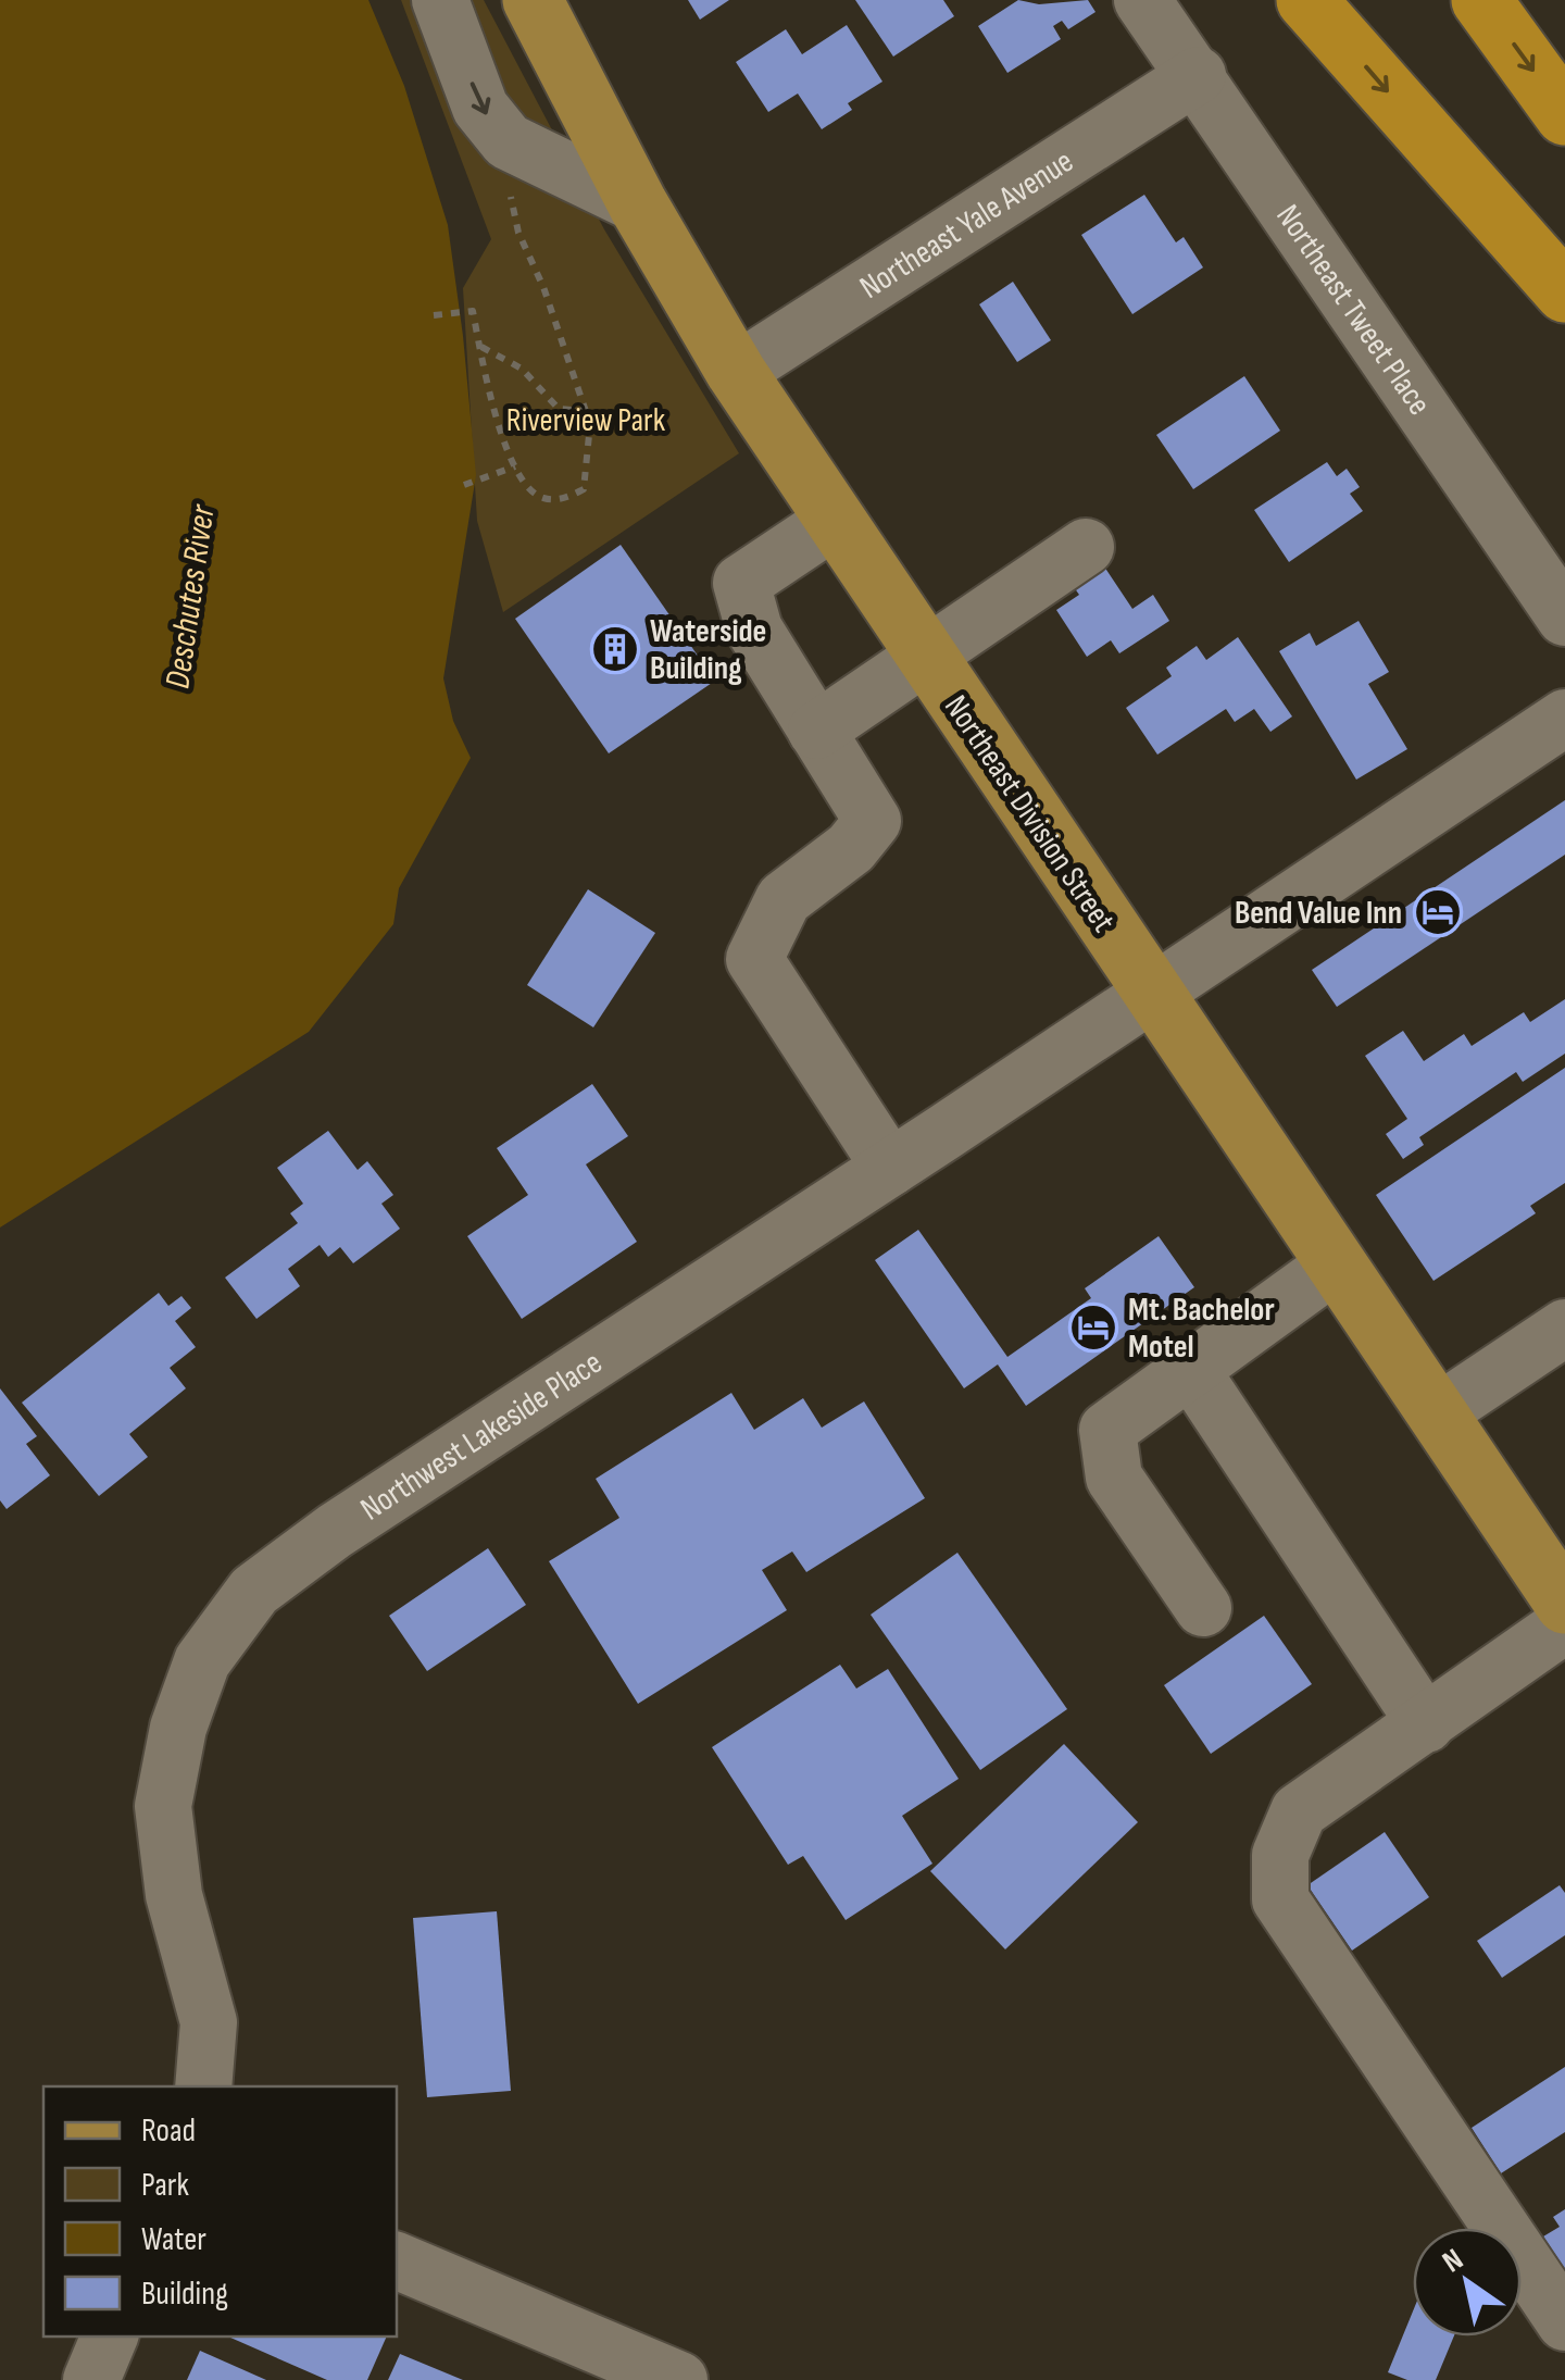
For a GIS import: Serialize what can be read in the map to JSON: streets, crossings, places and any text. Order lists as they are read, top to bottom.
{
  "streets": {
    "main road": ["Northeast Division Street"],
    "street": ["Northeast Yale Avenue", "Northeast Tweet Place", "Northwest Lakeside Place"]
  },
  "crossings": [
    ["Northeast Yale Avenue", "Northeast Tweet Place"],
    ["Northeast Yale Avenue", "Northeast Division Street"],
    ["Northeast Division Street", "Northwest Lakeside Place"]
  ],
  "water": ["Deschutes River"],
  "parks": ["Riverview Park"],
  "places": {
    "building": ["Waterside Building"],
    "hotel": ["Bend Value Inn", "Mt. Bachelor Motel"]
  },
  "legend": [
    "Road",
    "Park",
    "Water",
    "Building"
  ],
  "north": "top left"
}
